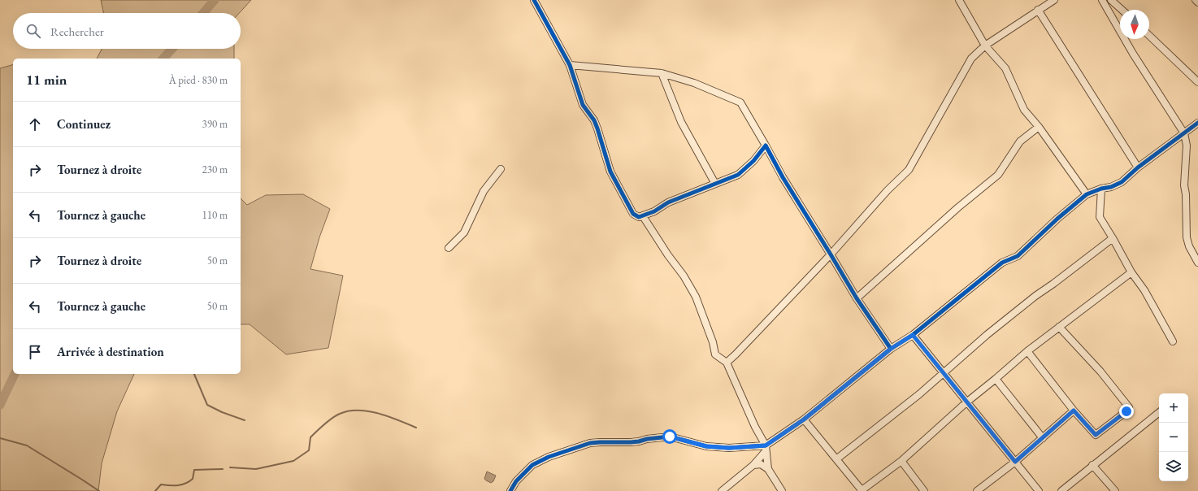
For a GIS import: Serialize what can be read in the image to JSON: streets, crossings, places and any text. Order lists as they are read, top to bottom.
{
  "north": "bottom",
  "page": {
    "search": "Rechercher",
    "heading": ["11 min", "À pied · 830 m"],
    "list": [
      ["Continuez", "390 m"],
      ["Tournez à droite", "230 m"],
      ["Tournez à gauche", "110 m"],
      ["Tournez à droite", "50 m"],
      ["Tournez à gauche", "50 m"],
      "Arrivée à destination"
    ],
    "map_buttons": ["+", "−"]
  }
}
